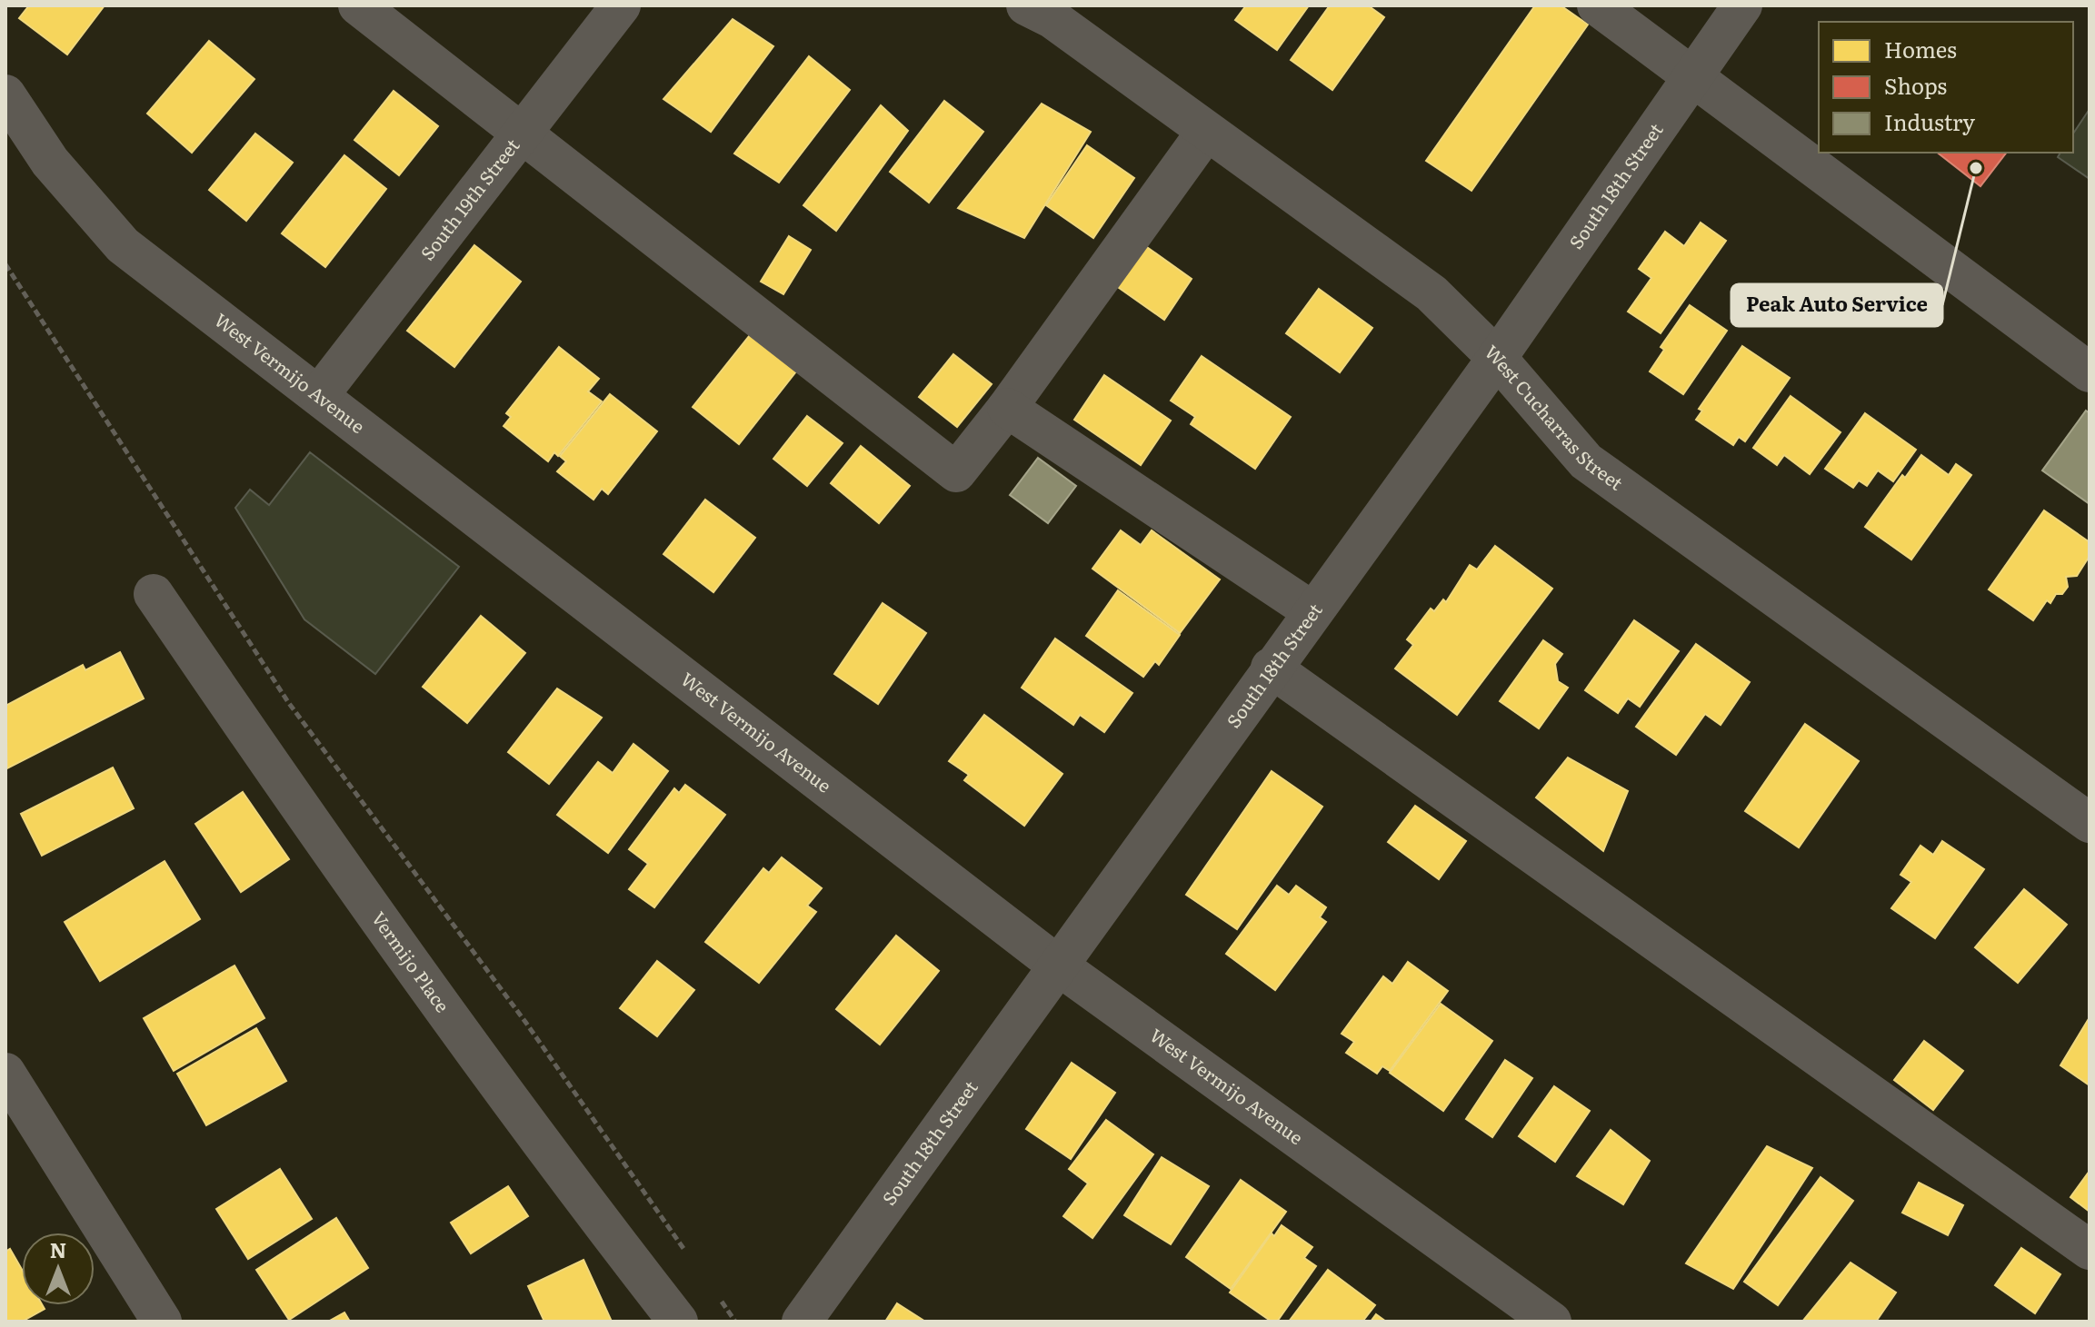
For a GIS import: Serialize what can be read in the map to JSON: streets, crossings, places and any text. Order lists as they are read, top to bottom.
{
  "streets": {
    "street": [
      "South 18th Street",
      "South 19th Street",
      "West Vermijo Avenue",
      "West Cucharras Street",
      "Vermijo Place"
    ]
  },
  "crossings": [
    ["South 18th Street", "West Vermijo Avenue"],
    ["South 18th Street", "West Cucharras Street"],
    ["South 19th Street", "West Vermijo Avenue"]
  ],
  "places": ["Peak Auto Service"],
  "legend": ["Homes", "Shops", "Industry"],
  "north": "top"
}
